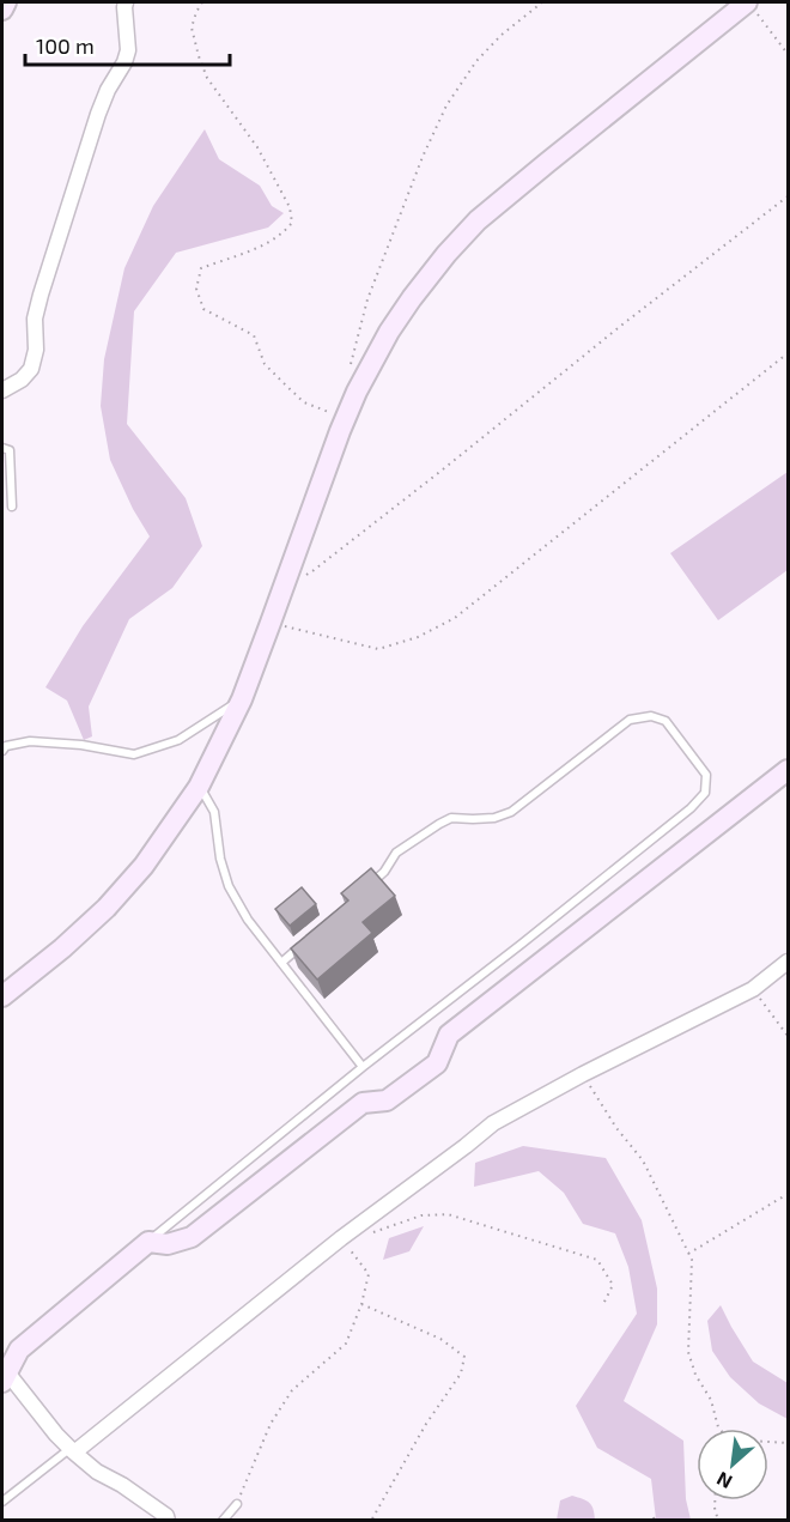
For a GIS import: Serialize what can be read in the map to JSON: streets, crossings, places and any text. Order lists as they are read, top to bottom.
{
  "scale_bar": "100 m",
  "north": "bottom left"
}
